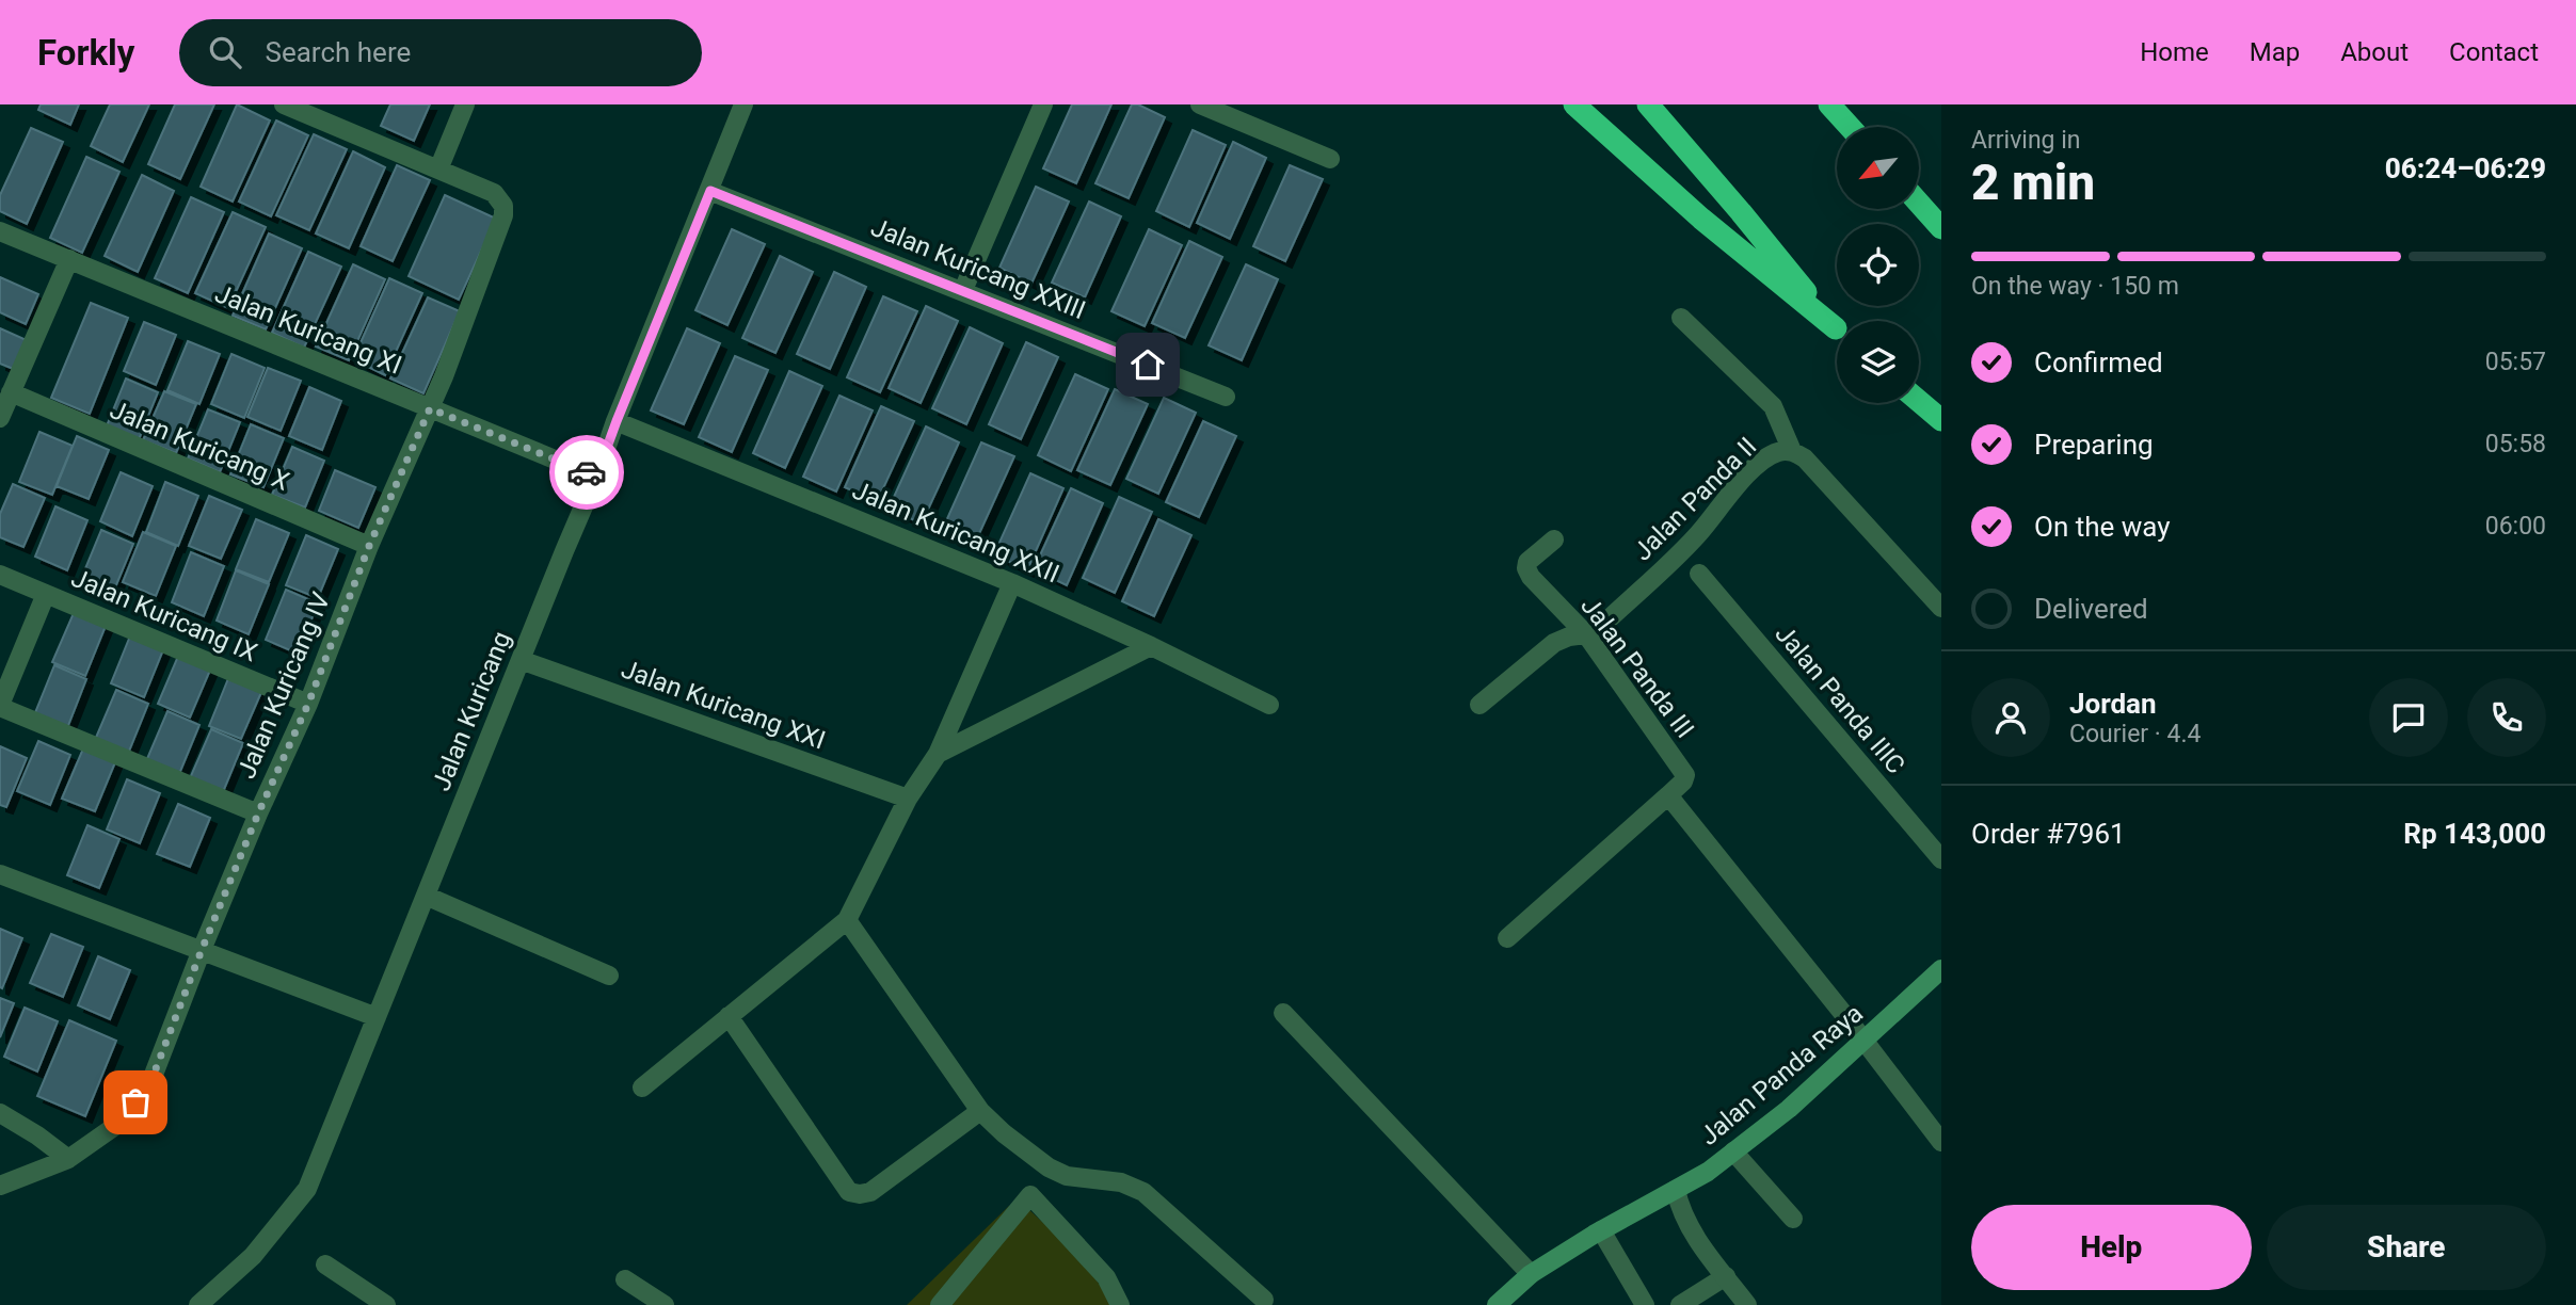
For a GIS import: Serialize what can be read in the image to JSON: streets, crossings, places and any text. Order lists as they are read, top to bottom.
{
  "streets": {
    "street": [
      "Jalan Kuricang XXIII",
      "Jalan Kuricang XI",
      "Jalan Kuricang X",
      "Jalan Panda II",
      "Jalan Kuricang XXII",
      "Jalan Kuricang IX",
      "Jalan Panda III",
      "Jalan Kuricang IV",
      "Jalan Panda IIIC",
      "Jalan Kuricang XXI",
      "Jalan Kuricang",
      "Jalan Panda Raya"
    ]
  },
  "crossings": [
    ["Jalan Kuricang XXIII", "Jalan Kuricang"],
    ["Jalan Kuricang XI", "Jalan Kuricang IV"],
    ["Jalan Kuricang XI", "Jalan Kuricang"],
    ["Jalan Kuricang X", "Jalan Kuricang IV"],
    ["Jalan Kuricang XXII", "Jalan Kuricang"],
    ["Jalan Kuricang IX", "Jalan Kuricang IV"],
    ["Jalan Kuricang XXI", "Jalan Kuricang"]
  ],
  "north": "bottom left",
  "page": {
    "header": "Forkly",
    "search": "Search here",
    "nav": [
      "Home",
      "Map",
      "About",
      "Contact"
    ],
    "heading": ["2 min", "Arriving in", "06:24–06:29"],
    "panel": [
      "Jordan",
      "Courier · 4.4",
      "Order #7961",
      "Rp 143,000"
    ],
    "bar": "On the way · 150 m",
    "list": [
      ["Confirmed", "05:57"],
      ["Preparing", "05:58"],
      ["On the way", "06:00"],
      "Delivered"
    ],
    "buttons": ["Help", "Share"]
  }
}
